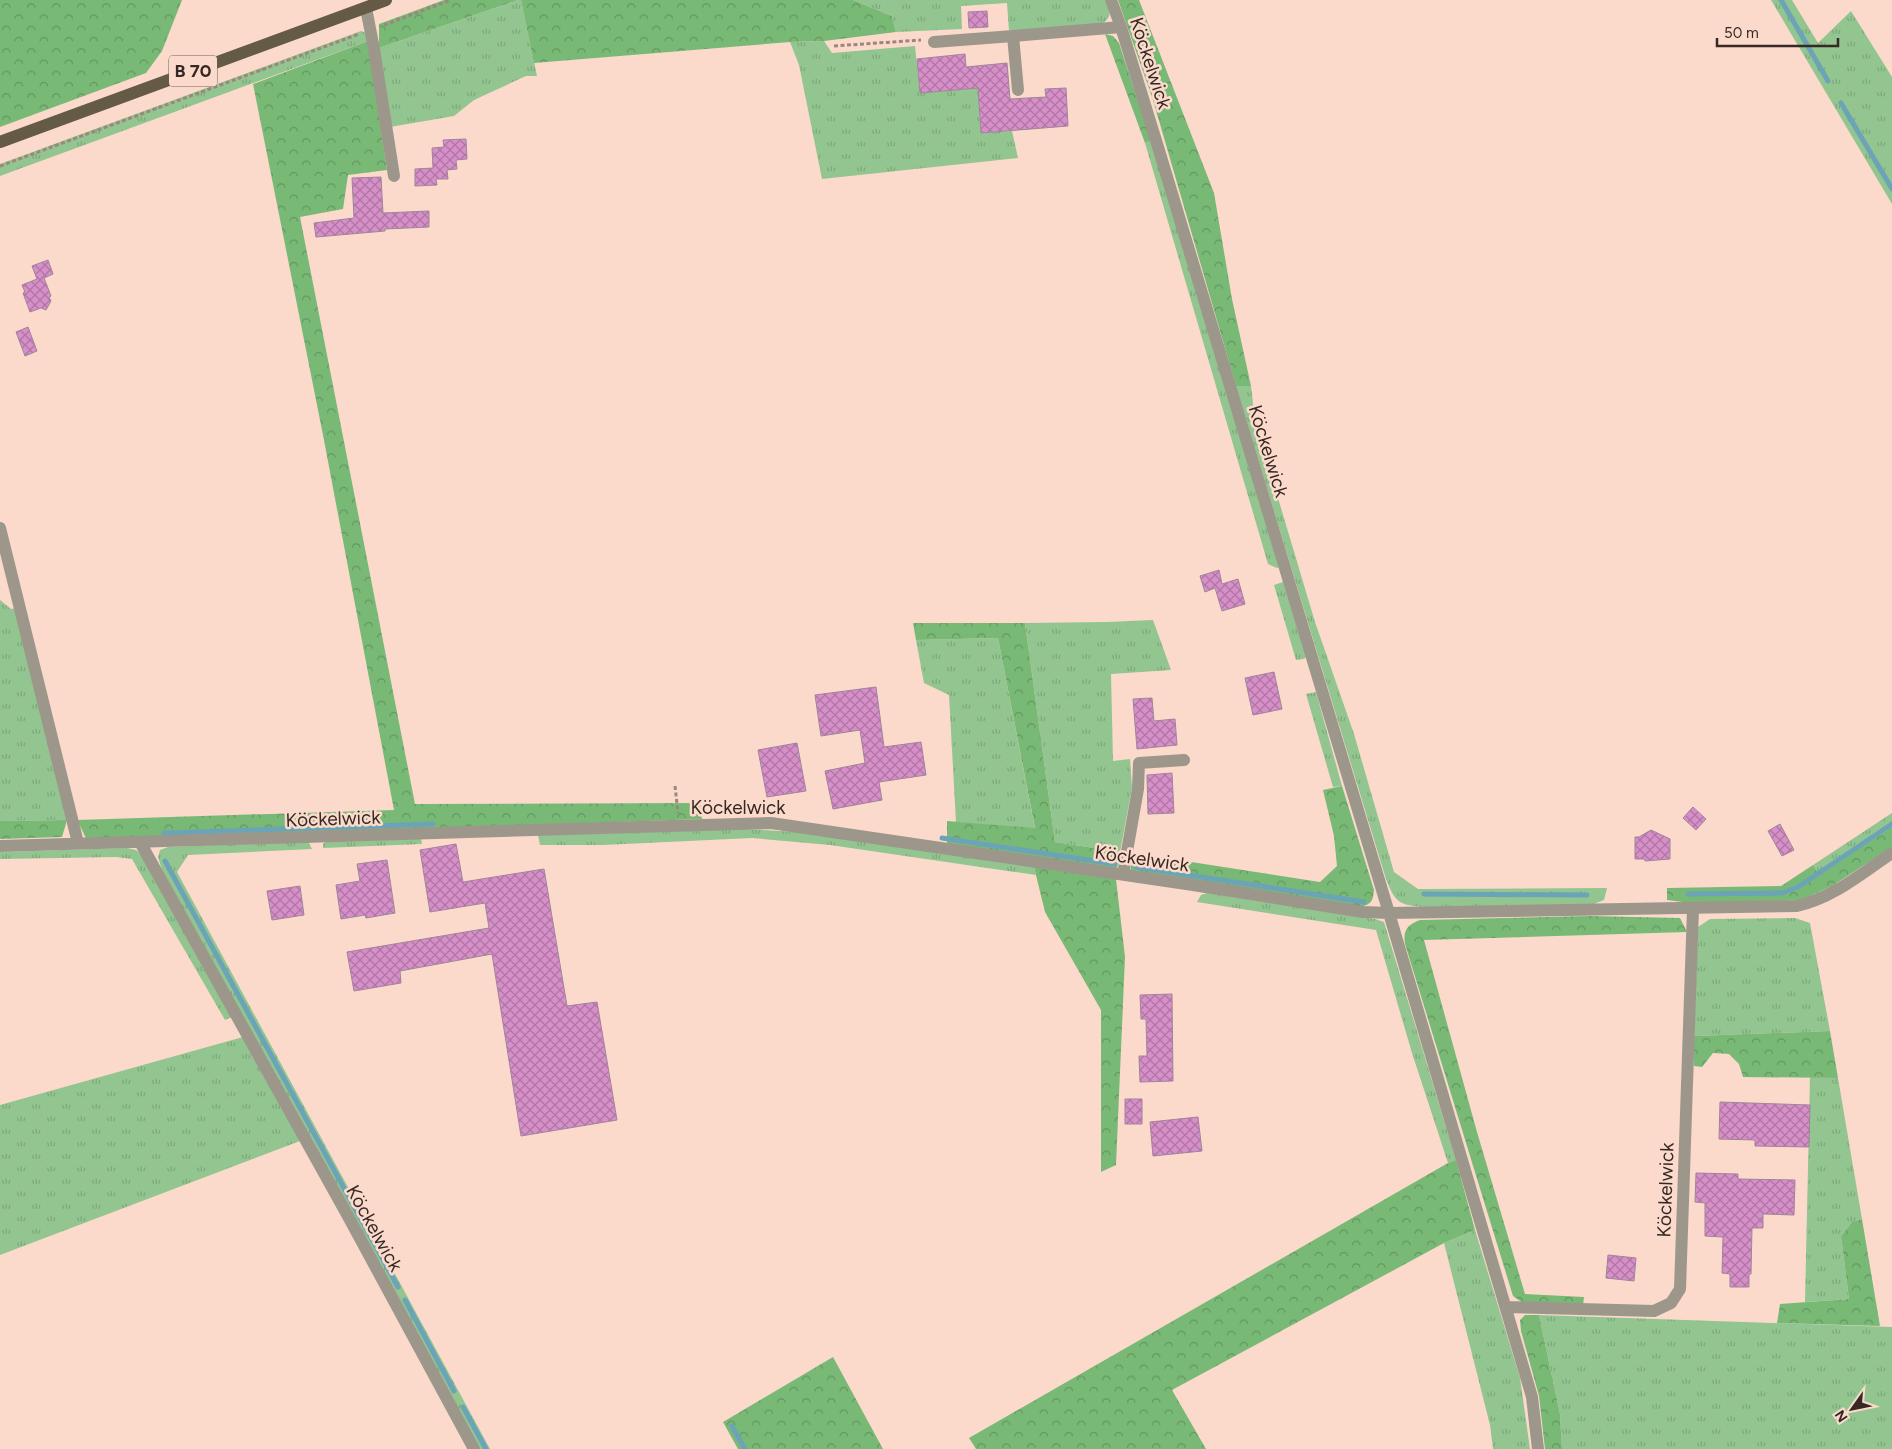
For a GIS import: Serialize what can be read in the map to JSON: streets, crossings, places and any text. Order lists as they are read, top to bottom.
{
  "streets": {
    "main road": ["B 70"],
    "street": ["Köckelwick"]
  },
  "scale_bar": "50 m",
  "north": "bottom left"
}
